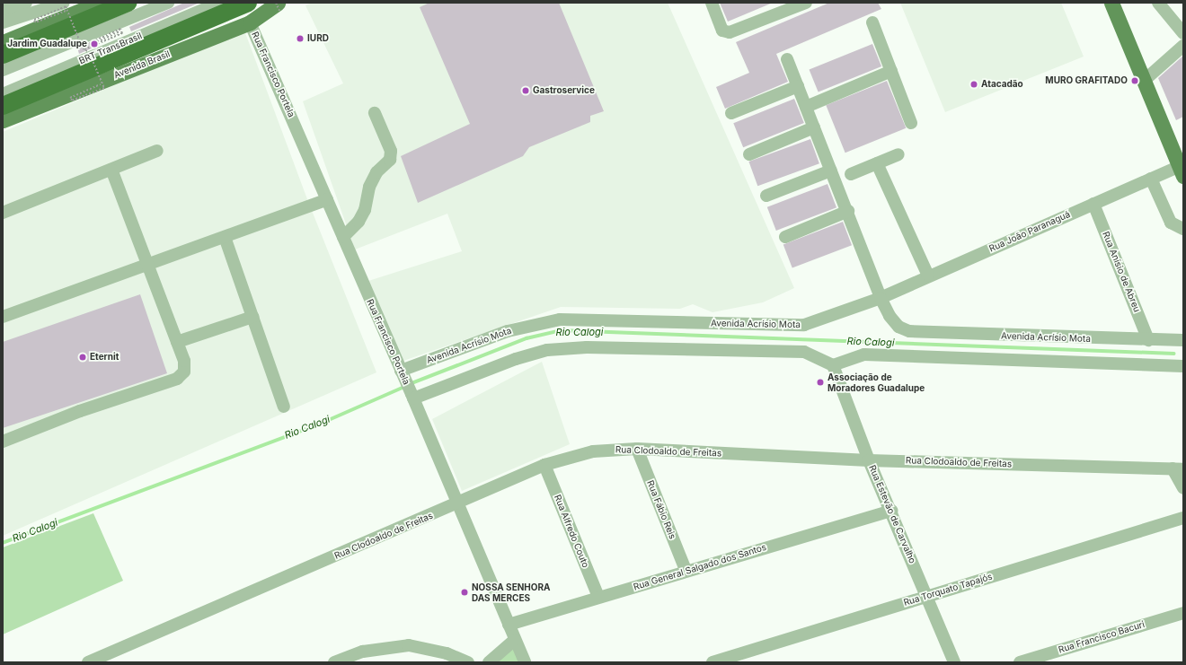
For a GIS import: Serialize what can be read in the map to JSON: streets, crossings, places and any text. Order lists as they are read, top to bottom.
{
  "streets": {
    "highway": ["Avenida Brasil"],
    "street": [
      "BRT TransBrasil",
      "Rua Francisco Portela",
      "Rua João Paranaguá",
      "Rua Anísio de Abreu",
      "Avenida Acrísio Mota",
      "Rua Clodoaldo de Freitas",
      "Rua Fábio Reis",
      "Rua Estevão de Carvalho",
      "Rua Alfredo Couto",
      "Rua General Salgado dos Santos",
      "Rua Torquato Tapajós",
      "Rua Francisco Bacuri"
    ]
  },
  "crossings": [
    ["Avenida Brasil", "Rua Francisco Portela"],
    ["Rua Francisco Portela", "Avenida Acrísio Mota"],
    ["Rua Francisco Portela", "Rua Clodoaldo de Freitas"],
    ["Rua Francisco Portela", "Rua General Salgado dos Santos"],
    ["Rua João Paranaguá", "Rua Anísio de Abreu"],
    ["Rua João Paranaguá", "Avenida Acrísio Mota"],
    ["Rua Anísio de Abreu", "Avenida Acrísio Mota"],
    ["Rua Clodoaldo de Freitas", "Rua Fábio Reis"],
    ["Rua Clodoaldo de Freitas", "Rua Estevão de Carvalho"],
    ["Rua Clodoaldo de Freitas", "Rua Alfredo Couto"],
    ["Rua Fábio Reis", "Rua General Salgado dos Santos"],
    ["Rua Estevão de Carvalho", "Rua General Salgado dos Santos"],
    ["Rua Estevão de Carvalho", "Rua Torquato Tapajós"],
    ["Rua Alfredo Couto", "Rua General Salgado dos Santos"]
  ],
  "water": ["Rio Calogi"],
  "places": [
    "IURD",
    "Jardim Guadalupe",
    "MURO GRAFITADO",
    "Atacadão",
    "Gastroservice",
    "Eternit",
    "Associação de Moradores Guadalupe",
    "NOSSA SENHORA DAS MERCES"
  ]
}
